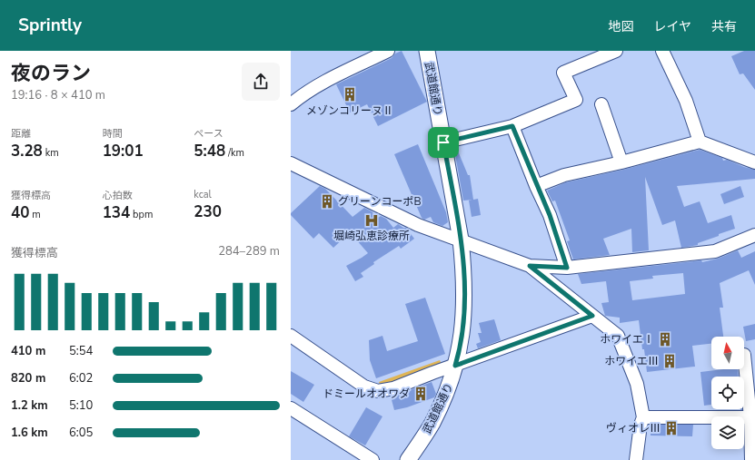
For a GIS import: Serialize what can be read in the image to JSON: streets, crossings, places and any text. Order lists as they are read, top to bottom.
{
  "streets": {
    "street": ["武道館通り"]
  },
  "places": {
    "building": [
      "メゾンコリーヌⅡ",
      "グリーンコーポB",
      "ホワイエⅠ",
      "ホワイエⅢ",
      "ドミールオオワダ",
      "ヴィオレⅢ"
    ],
    "hospital": ["堀崎弘恵診療所"]
  },
  "north": "top",
  "page": {
    "header": "Sprintly",
    "nav": ["地図", "レイヤ", "共有"],
    "heading": ["夜のラン", "19:16 · 8 × 410 m"],
    "stats": [
      ["距離", "3.28 km"],
      ["時間", "19:01"],
      ["ペース", "5:48 /km"],
      ["獲得標高", "40 m"],
      ["心拍数", "134 bpm"],
      ["kcal", "230"]
    ],
    "chart": ["獲得標高", "284–289 m"],
    "list": [
      {
        "name": "410 m",
        "note": "5:54"
      },
      {
        "name": "820 m",
        "note": "6:02"
      },
      {
        "name": "1.2 km",
        "note": "5:10"
      },
      {
        "name": "1.6 km",
        "note": "6:05"
      }
    ]
  }
}
